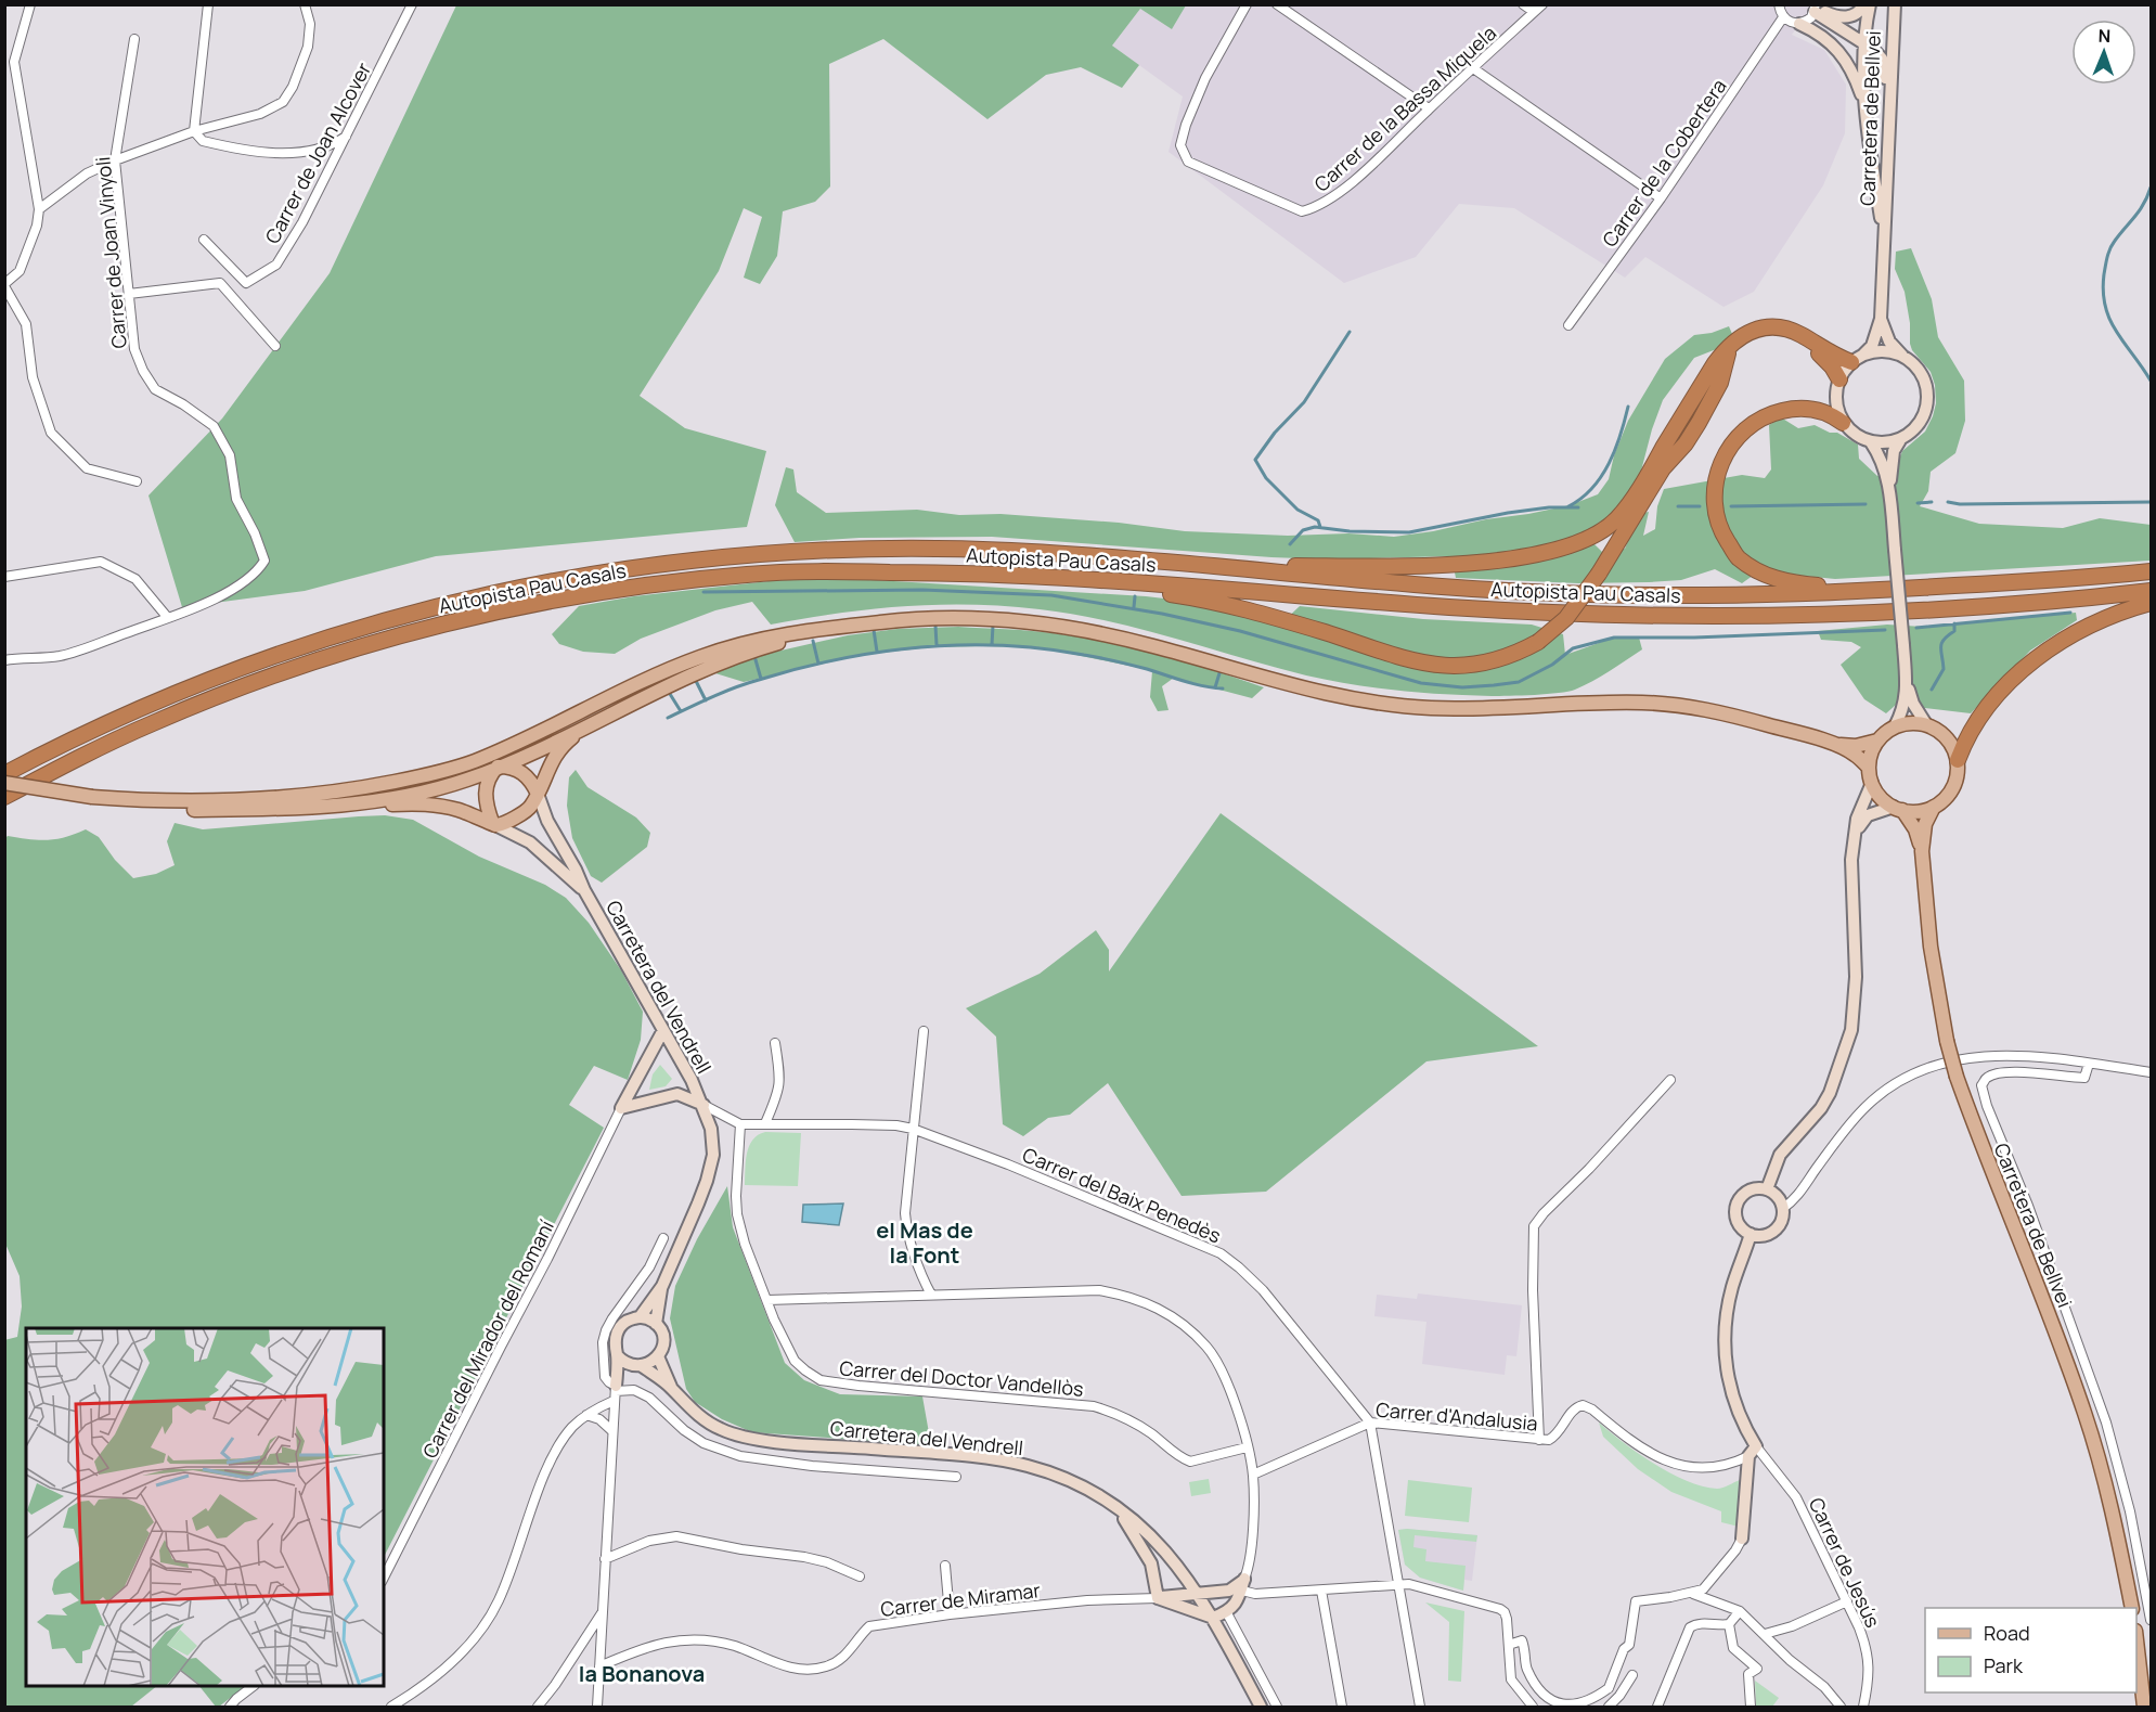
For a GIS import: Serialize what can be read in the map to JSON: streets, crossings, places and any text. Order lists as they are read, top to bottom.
{
  "streets": {
    "highway": ["Autopista Pau Casals"],
    "main road": ["Carretera de Bellvei"],
    "street": [
      "Carrer de la Bassa Miquela",
      "Carrer de Joan Alcover",
      "Carrer de la Cobertera",
      "Carrer de Joan Vinyoli",
      "Carretera del Vendrell",
      "Carrer del Baix Penedès",
      "Carrer del Mirador del Romaní",
      "Carrer del Doctor Vandellòs",
      "Carrer d'Andalusia",
      "Carrer de Jesús",
      "Carrer de Miramar"
    ]
  },
  "crossings": [
    ["Carrer del Baix Penedès", "Carrer del Doctor Vandellòs"],
    ["Carrer del Baix Penedès", "Carrer d'Andalusia"]
  ],
  "districts": ["el Mas de la Font", "la Bonanova"],
  "legend": ["Road", "Park"],
  "north": "top"
}
